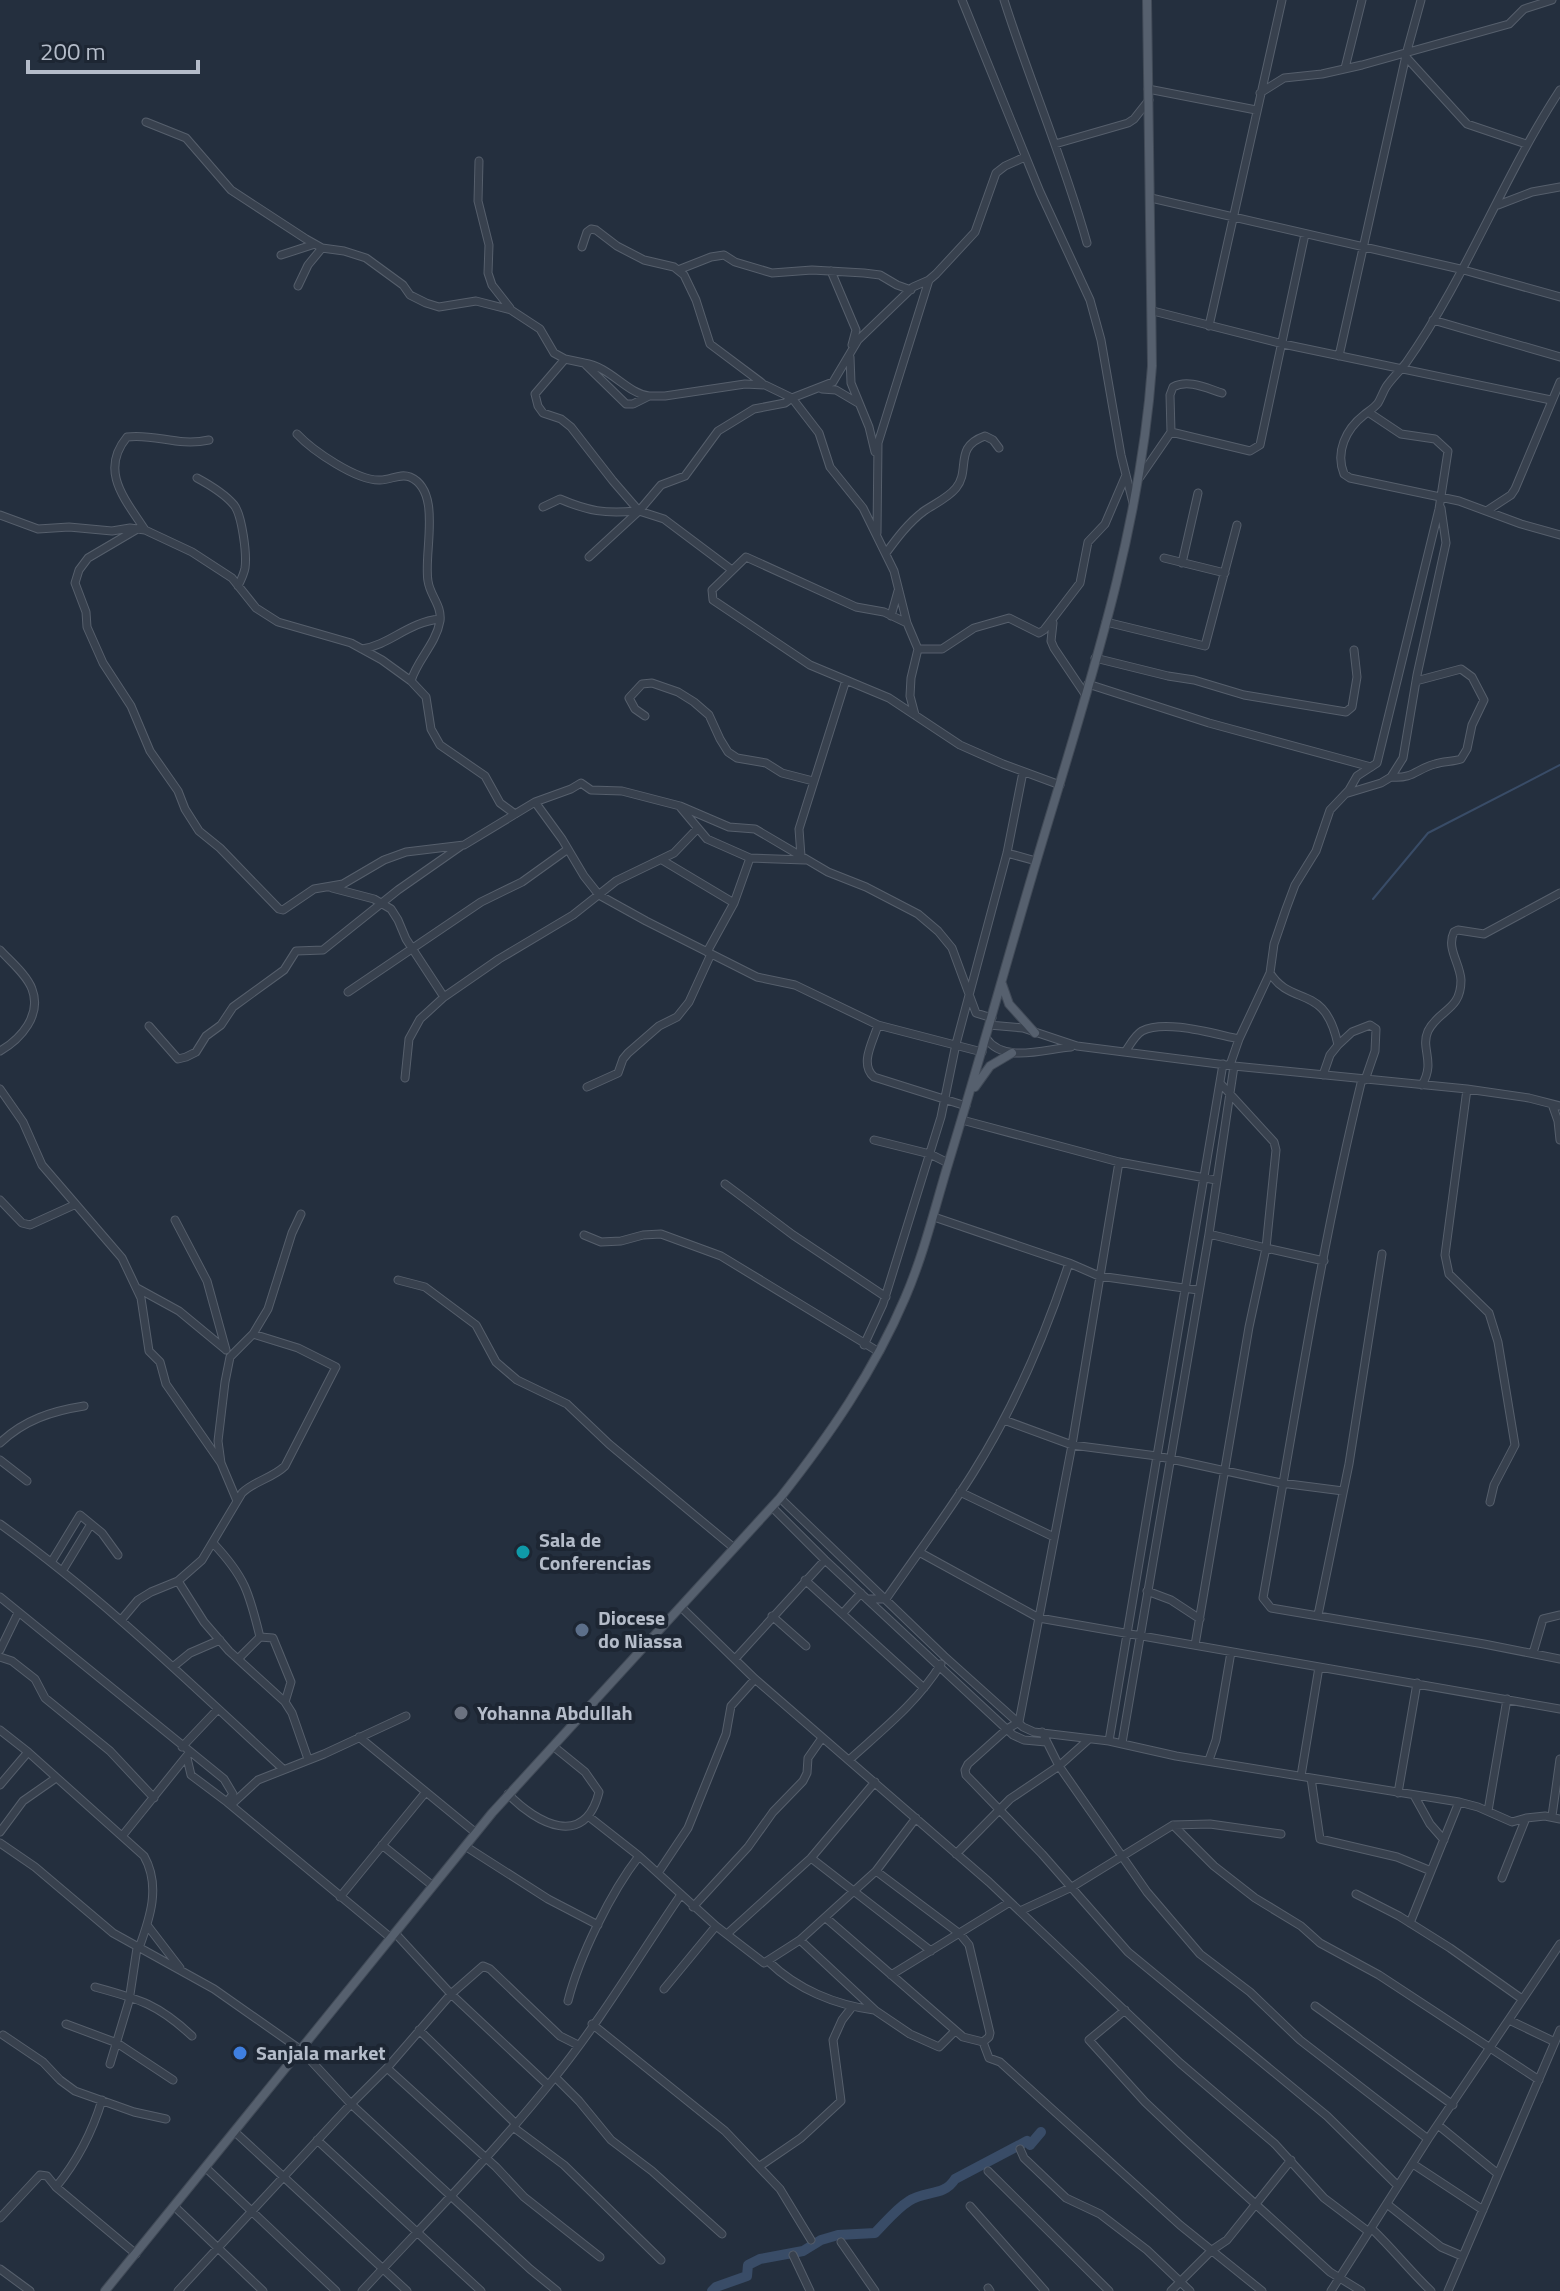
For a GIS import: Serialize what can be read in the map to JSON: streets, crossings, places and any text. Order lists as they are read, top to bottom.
{
  "places": [
    "Sala de Conferencias",
    "Diocese do Niassa",
    "Yohanna Abdullah",
    "Sanjala market"
  ],
  "scale_bar": "200 m"
}
